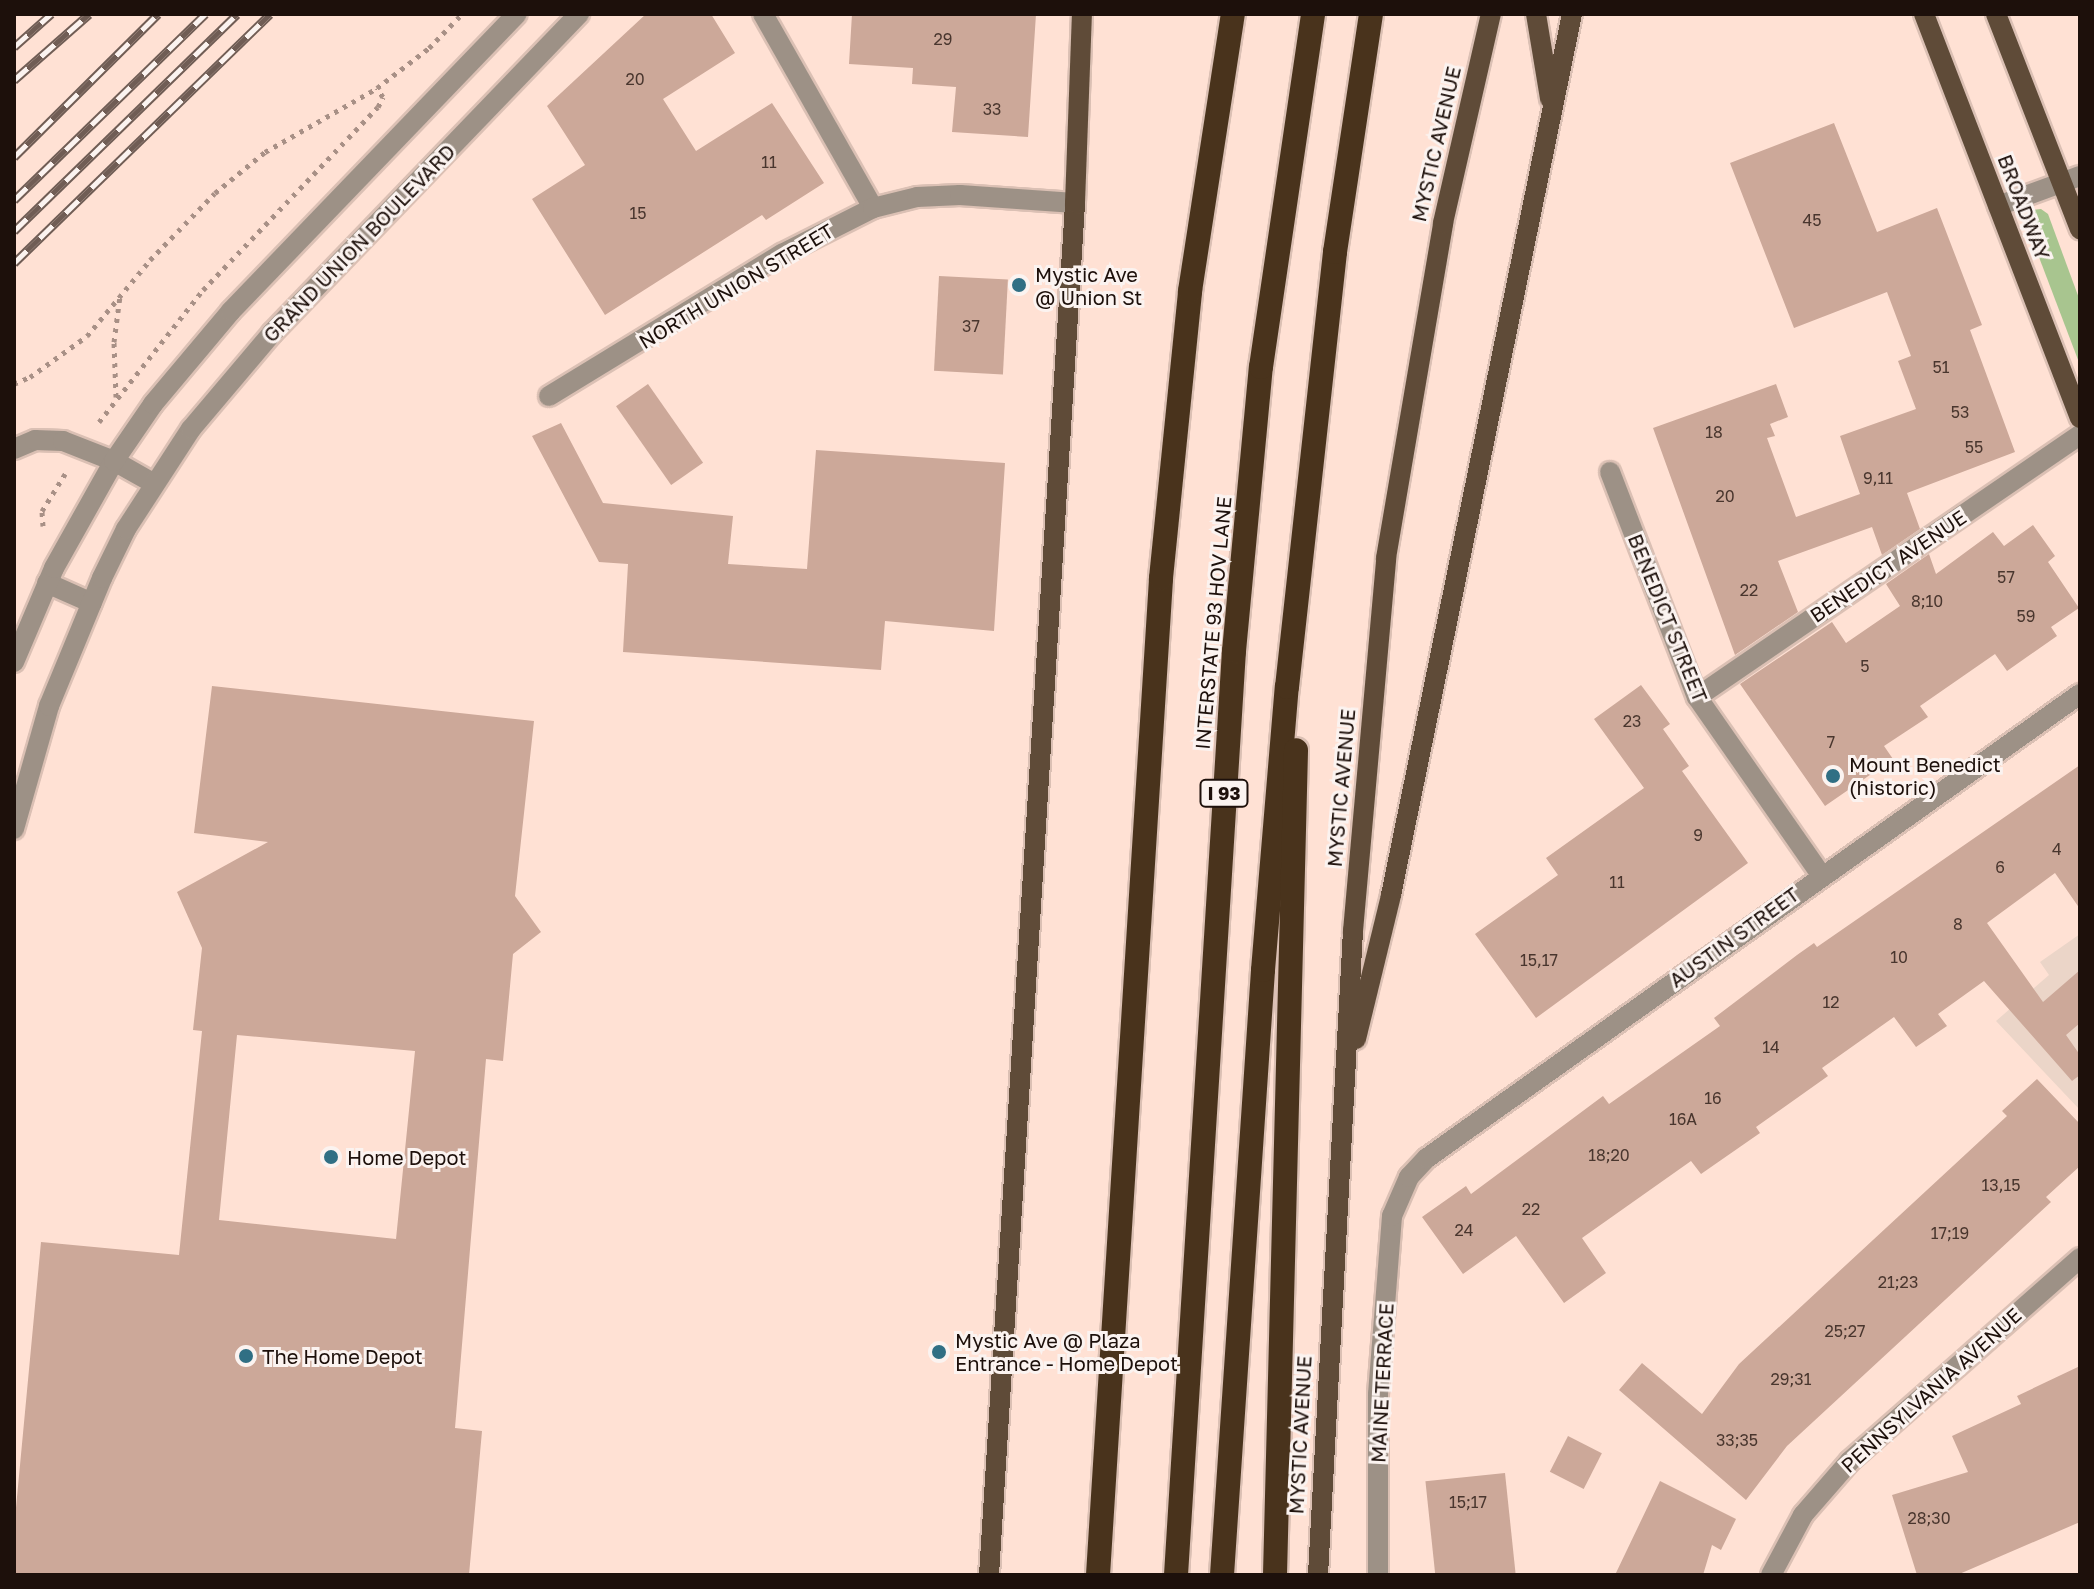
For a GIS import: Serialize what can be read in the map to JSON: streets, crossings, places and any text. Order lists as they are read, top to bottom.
{
  "streets": {
    "highway": ["INTERSTATE 93 HOV LANE", "I 93"],
    "main road": ["MYSTIC AVENUE", "BROADWAY"],
    "street": [
      "GRAND UNION BOULEVARD",
      "NORTH UNION STREET",
      "BENEDICT AVENUE",
      "BENEDICT STREET",
      "AUSTIN STREET",
      "MAINE TERRACE",
      "PENNSYLVANIA AVENUE"
    ]
  },
  "crossings": [
    ["BENEDICT AVENUE", "BENEDICT STREET"],
    ["BENEDICT STREET", "AUSTIN STREET"],
    ["AUSTIN STREET", "MAINE TERRACE"]
  ],
  "places": [
    "Mystic Ave @ Union St",
    "Mount Benedict (historic)",
    "Home Depot",
    "Mystic Ave @ Plaza Entrance - Home Depot",
    "The Home Depot"
  ],
  "house_numbers": [
    "29",
    "20",
    "33",
    "11",
    "15",
    "45",
    "37",
    "51",
    "53",
    "18",
    "55",
    "9,11",
    "20",
    "57",
    "22",
    "8;10",
    "59",
    "5",
    "23",
    "7",
    "9",
    "4",
    "6",
    "11",
    "8",
    "10",
    "15,17",
    "12",
    "14",
    "16",
    "16A",
    "18;20",
    "13,15",
    "22",
    "24",
    "17;19",
    "21;23",
    "25;27",
    "29;31",
    "33;35",
    "15;17",
    "28;30"
  ]
}
